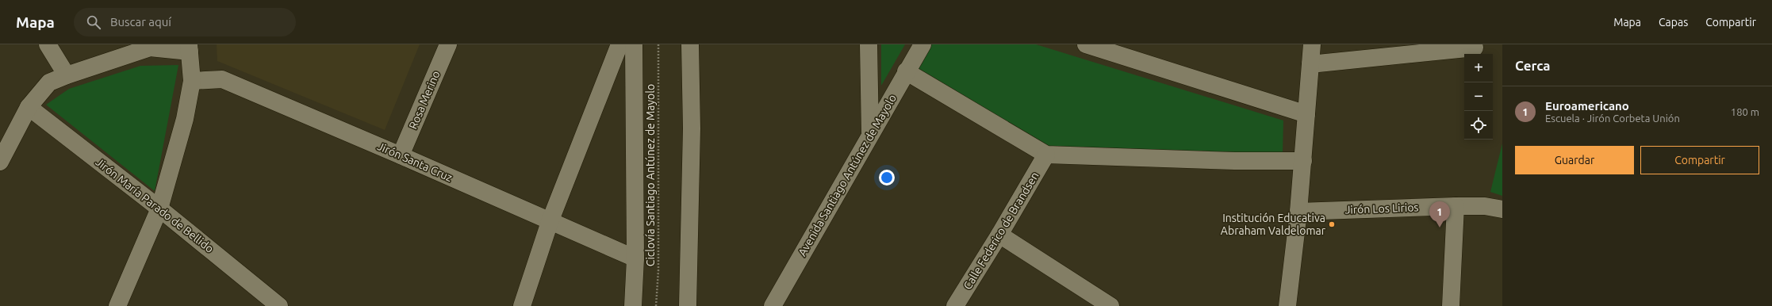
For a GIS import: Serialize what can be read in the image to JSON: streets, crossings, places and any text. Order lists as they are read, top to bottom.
{
  "streets": {
    "street": [
      "Rosa Merino",
      "Jirón Santa Cruz",
      "Avenida Santiago Antúnez de Mayolo",
      "Jirón María Parado de Bellido",
      "Jirón Los Lirios",
      "Calle Federico de Brandsen"
    ],
    "path": ["Ciclovía Santiago Antúnez de Mayolo"]
  },
  "crossings": [
    ["Rosa Merino", "Jirón Santa Cruz"]
  ],
  "places": ["Institución Educativa Abraham Valdelomar"],
  "page": {
    "header": "Mapa",
    "search": "Buscar aquí",
    "nav": ["Mapa", "Capas", "Compartir"],
    "heading": "Cerca",
    "map_buttons": ["+", "−"],
    "list": [
      {
        "mark": "1",
        "name": "Euroamericano",
        "note": "Escuela · Jirón Corbeta Unión",
        "value": "180 m"
      }
    ],
    "buttons": ["Guardar", "Compartir"],
    "pins": "1"
  }
}
